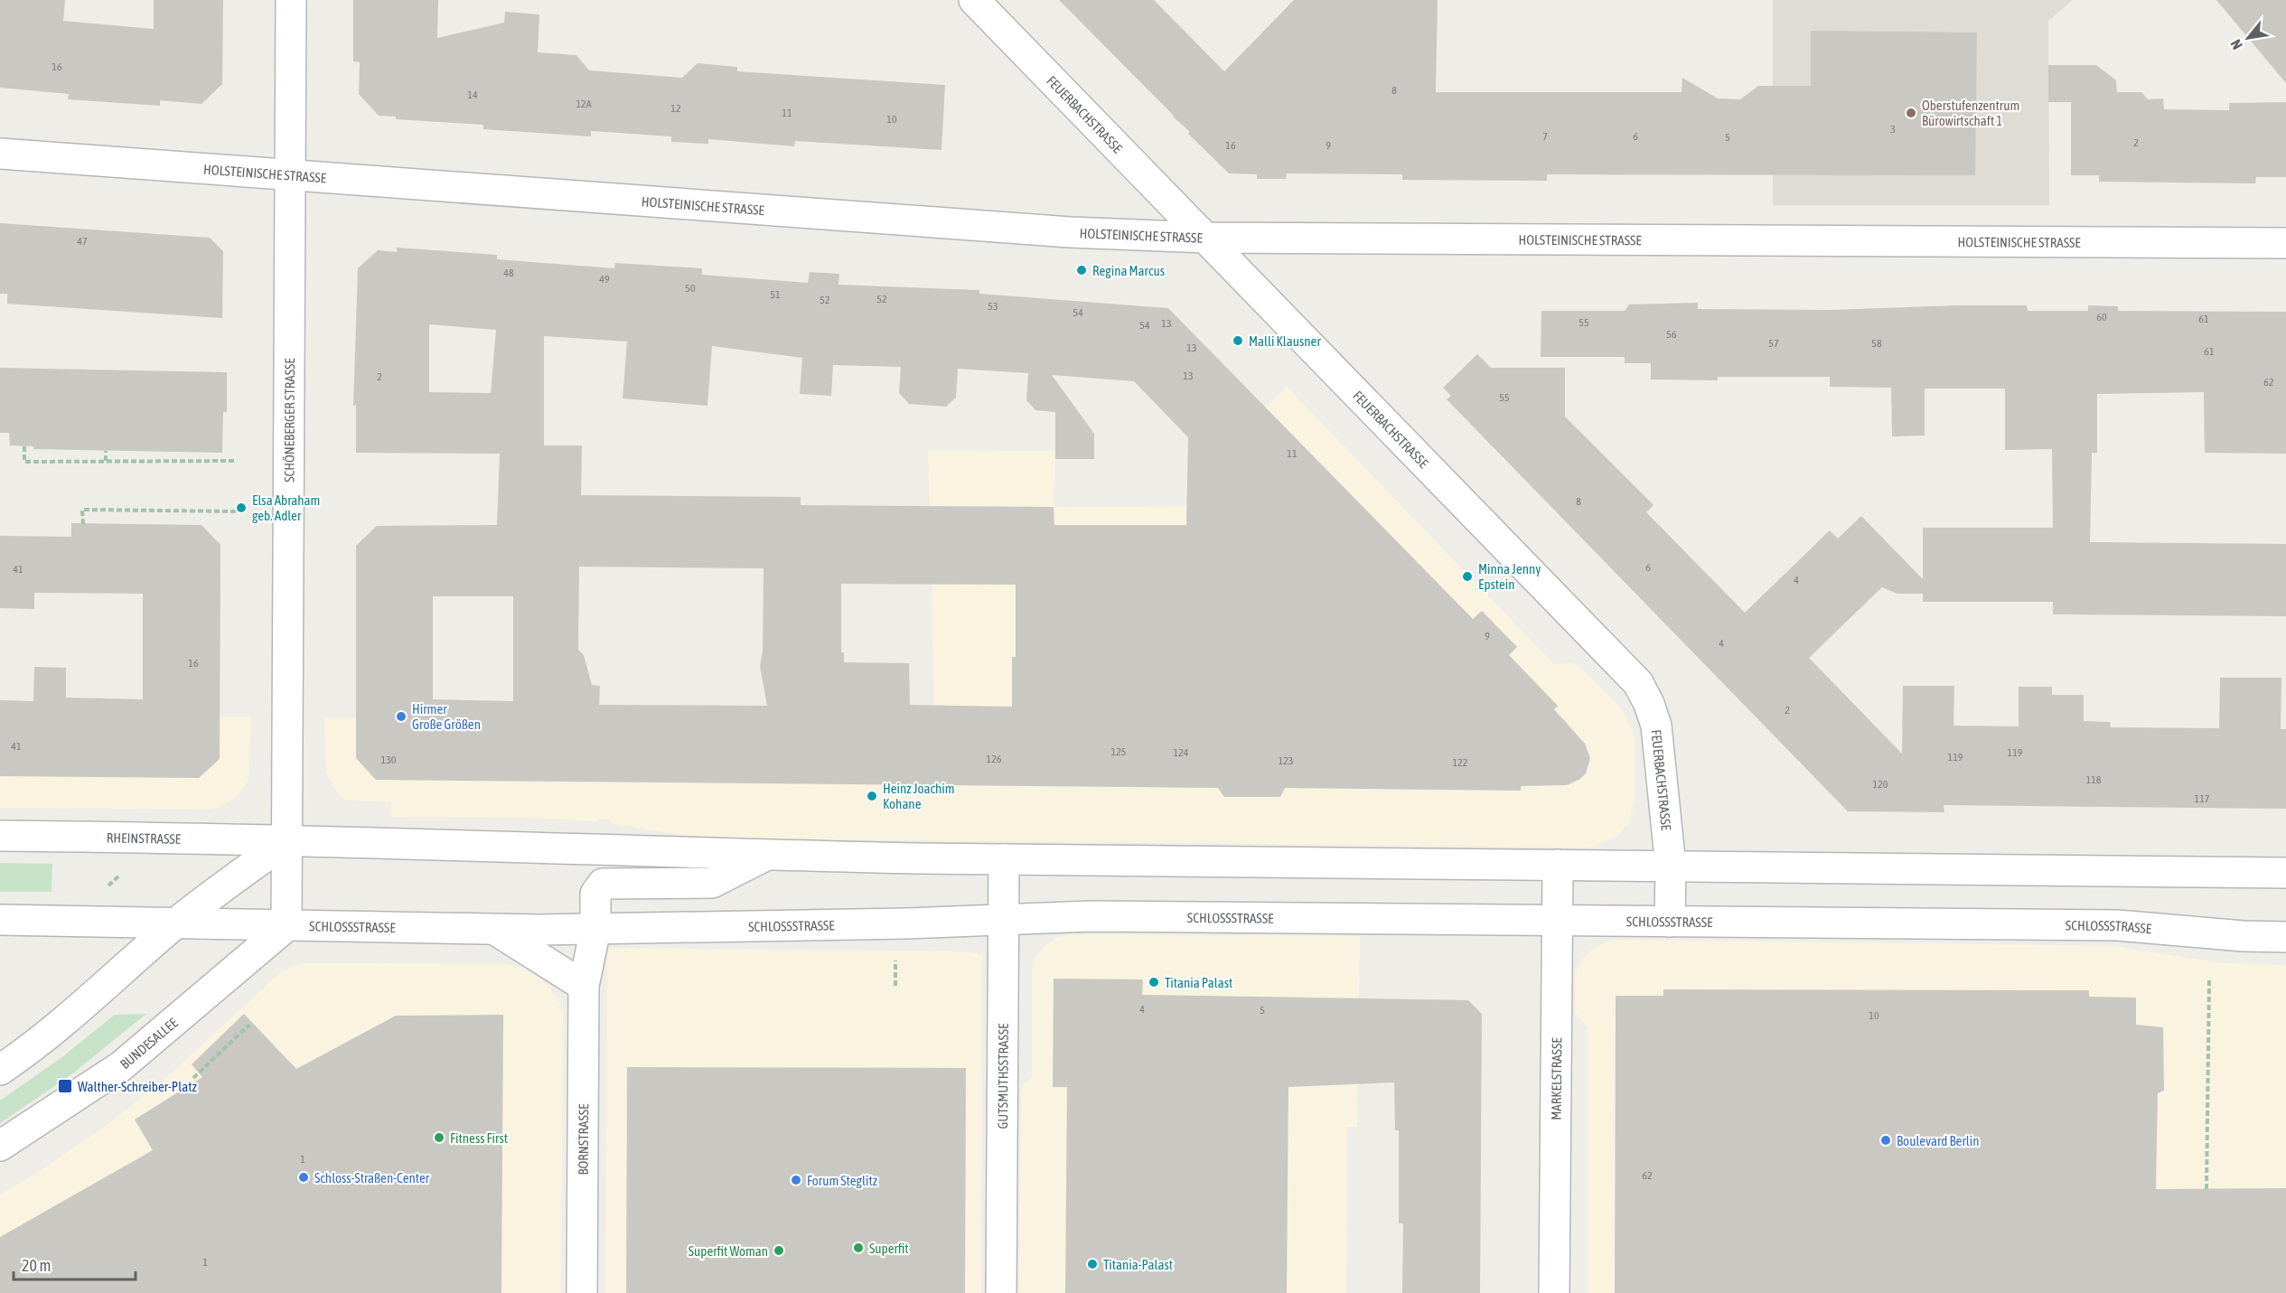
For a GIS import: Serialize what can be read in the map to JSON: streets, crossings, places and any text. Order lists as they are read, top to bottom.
{
  "streets": {
    "street": [
      "FEUERBACHSTRASSE",
      "HOLSTEINISCHE STRASSE",
      "SCHÖNEBERGER STRASSE",
      "RHEINSTRASSE",
      "SCHLOSSSTRASSE",
      "BUNDESALLEE",
      "GUTSMUTHSSTRASSE",
      "MARKELSTRASSE",
      "BORNSTRASSE"
    ]
  },
  "crossings": [
    ["FEUERBACHSTRASSE", "HOLSTEINISCHE STRASSE"],
    ["FEUERBACHSTRASSE", "SCHLOSSSTRASSE"],
    ["HOLSTEINISCHE STRASSE", "SCHÖNEBERGER STRASSE"],
    ["SCHÖNEBERGER STRASSE", "RHEINSTRASSE"],
    ["SCHLOSSSTRASSE", "BUNDESALLEE"],
    ["SCHLOSSSTRASSE", "GUTSMUTHSSTRASSE"],
    ["SCHLOSSSTRASSE", "MARKELSTRASSE"],
    ["SCHLOSSSTRASSE", "BORNSTRASSE"]
  ],
  "places": {
    "other": [
      "Oberstufenzentrum Bürowirtschaft 1",
      "Regina Marcus",
      "Malli Klausner",
      "Elsa Abraham geb. Adler",
      "Minna Jenny Epstein",
      "Hirmer Große Größen",
      "Heinz Joachim Kohane",
      "Titania Palast",
      "Fitness First",
      "Boulevard Berlin",
      "Schloss-Straßen-Center",
      "Forum Steglitz",
      "Superfit",
      "Superfit Woman",
      "Titania-Palast"
    ],
    "transit": ["Walther-Schreiber-Platz"]
  },
  "house_numbers": [
    "16",
    "8",
    "14",
    "12A",
    "12",
    "11",
    "10",
    "3",
    "7",
    "6",
    "5",
    "2",
    "16",
    "9",
    "47",
    "48",
    "49",
    "50",
    "51",
    "52",
    "52",
    "53",
    "54",
    "60",
    "61",
    "55",
    "13",
    "54",
    "56",
    "57",
    "58",
    "13",
    "61",
    "13",
    "2",
    "62",
    "55",
    "11",
    "8",
    "6",
    "41",
    "4",
    "9",
    "4",
    "16",
    "2",
    "41",
    "125",
    "124",
    "119",
    "119",
    "126",
    "130",
    "123",
    "122",
    "118",
    "120",
    "117",
    "4",
    "5",
    "10",
    "1",
    "62",
    "1"
  ],
  "scale_bar": "20 m",
  "north": "bottom left"
}
